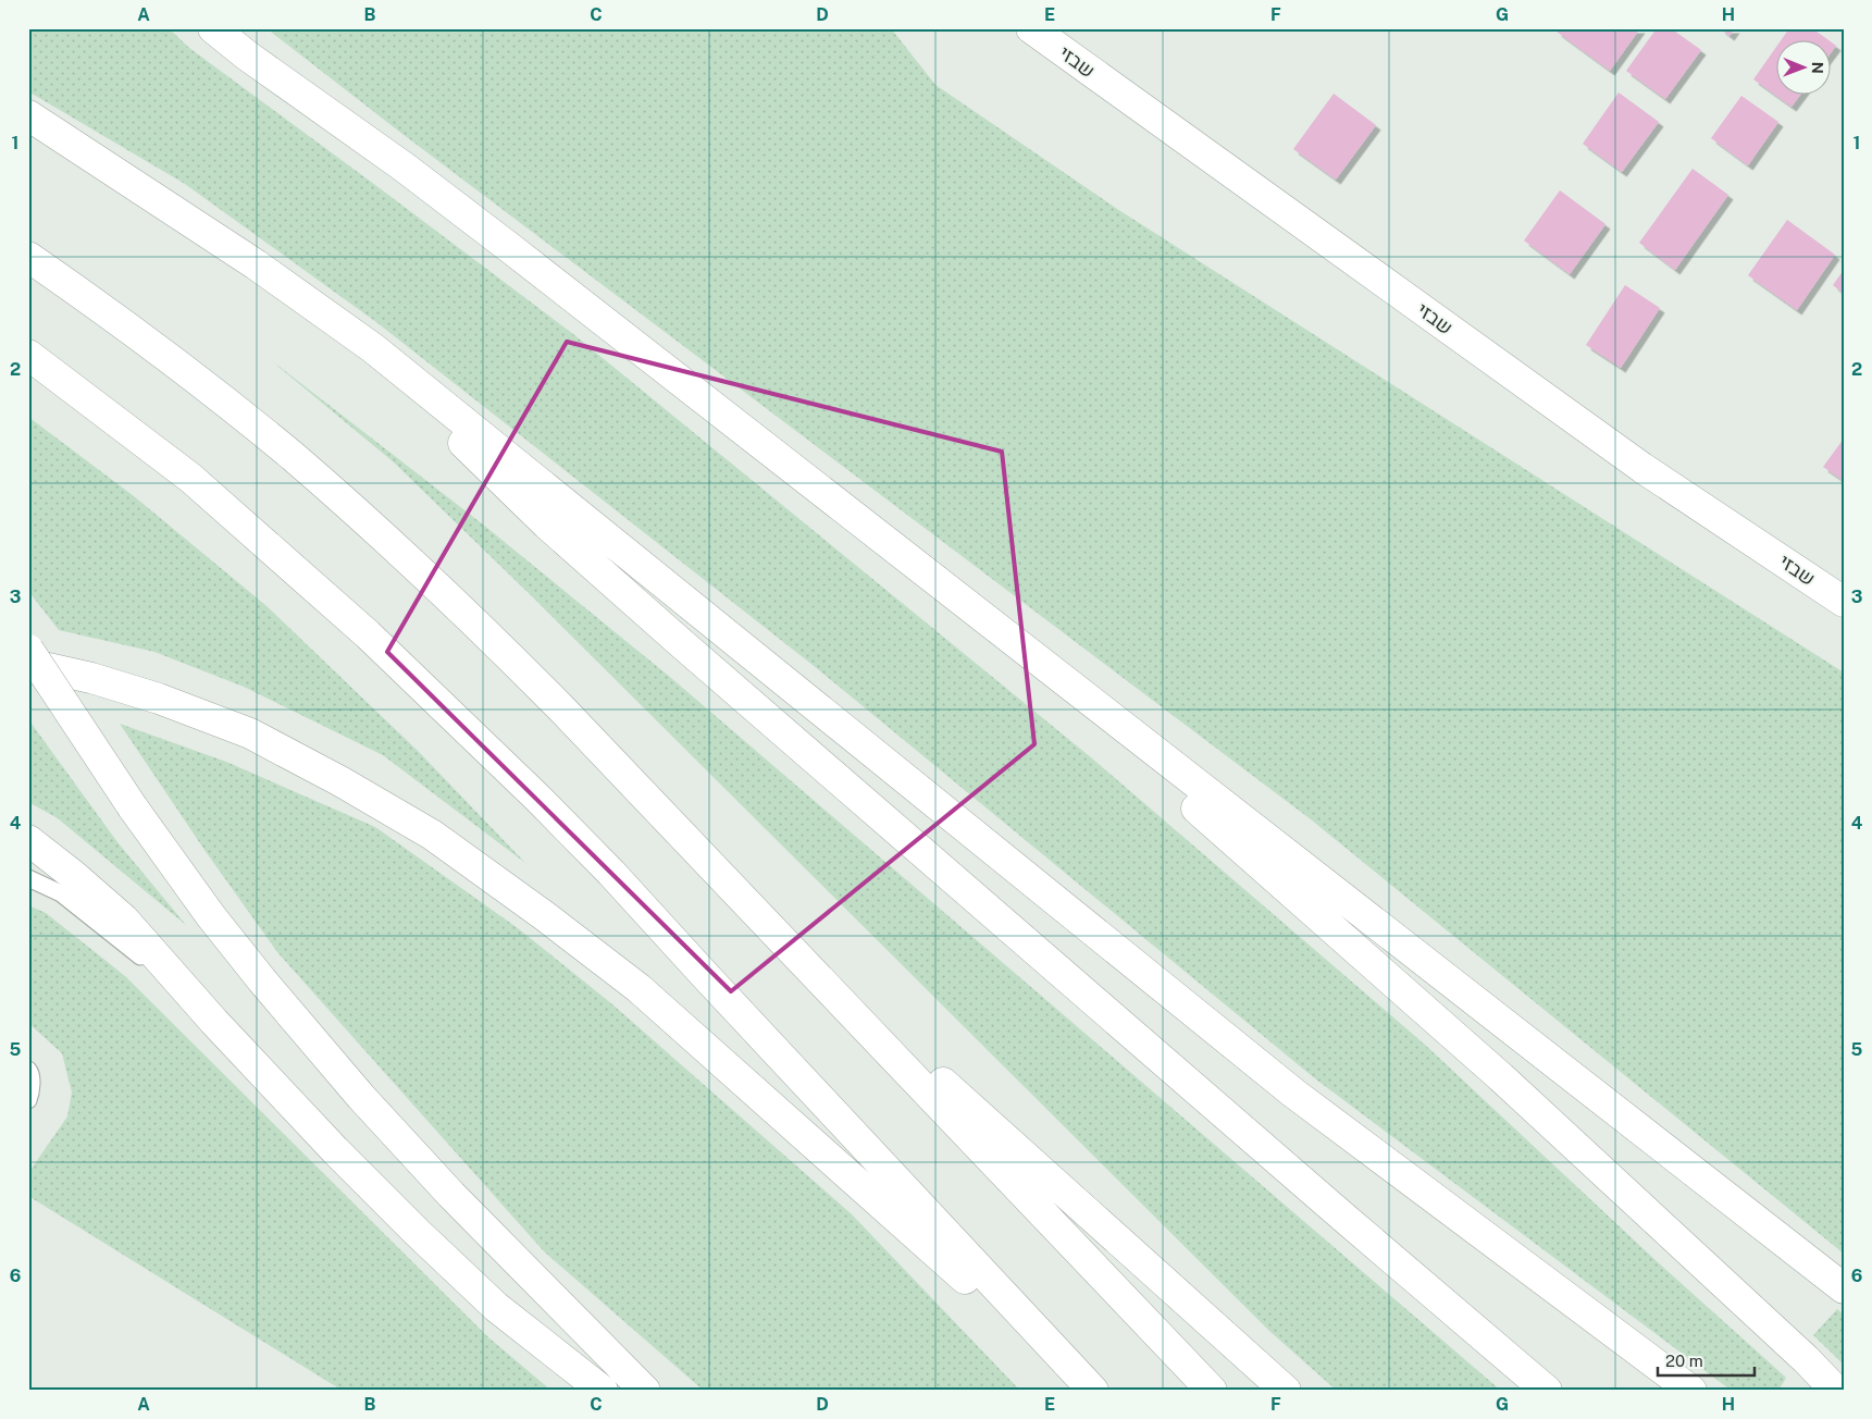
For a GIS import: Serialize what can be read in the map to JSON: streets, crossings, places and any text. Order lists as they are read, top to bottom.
{
  "streets": {
    "main road": ["שבזי"]
  },
  "scale_bar": "20 m",
  "north": "right",
  "grid": {
    "columns": [
      "A",
      "B",
      "C",
      "D",
      "E",
      "F",
      "G",
      "H"
    ],
    "rows": [
      "1",
      "2",
      "3",
      "4",
      "5",
      "6"
    ]
  }
}
